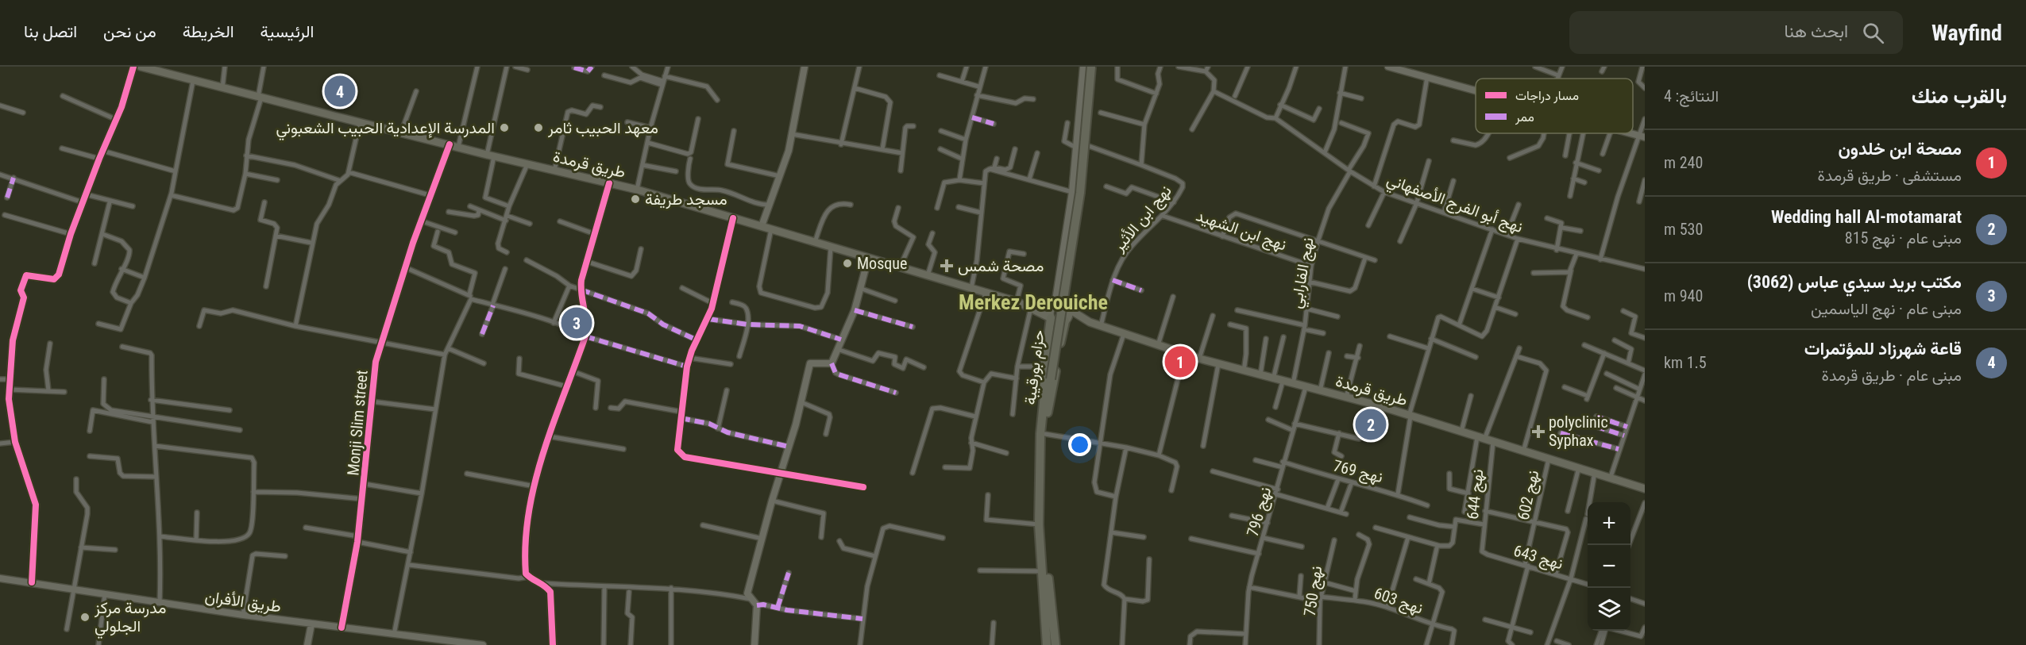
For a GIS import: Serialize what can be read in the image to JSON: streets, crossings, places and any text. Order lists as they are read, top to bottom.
{
  "streets": {
    "highway": ["حزام بورقيبة"],
    "main road": ["طريق قرمدة"],
    "street": [
      "نهج أبو الفرج الأصفهاني",
      "نهج ابن الأثير",
      "نهج ابن الشهيد",
      "نهج الفارابي",
      "Monji Slim street",
      "نهج 769",
      "نهج 644",
      "نهج 602",
      "نهج 796",
      "نهج 643",
      "نهج 750",
      "نهج 603",
      "طريق الأفران"
    ]
  },
  "crossings": [
    ["طريق قرمدة", "نهج ابن الأثير"],
    ["طريق قرمدة", "نهج الفارابي"],
    ["طريق قرمدة", "حزام بورقيبة"],
    ["طريق قرمدة", "Monji Slim street"],
    ["طريق قرمدة", "نهج 644"],
    ["طريق قرمدة", "نهج 602"],
    ["طريق قرمدة", "نهج 796"],
    ["نهج أبو الفرج الأصفهاني", "نهج الفارابي"],
    ["نهج ابن الأثير", "نهج ابن الشهيد"],
    ["نهج ابن الشهيد", "نهج الفارابي"],
    ["Monji Slim street", "طريق الأفران"],
    ["نهج 769", "نهج 796"],
    ["نهج 644", "نهج 643"],
    ["نهج 602", "نهج 643"],
    ["نهج 796", "نهج 603"],
    ["نهج 750", "نهج 603"]
  ],
  "districts": ["Merkez Derouiche"],
  "places": {
    "other": [
      "المدرسة الإعدادية الحبيب الشعبوني",
      "معهد الحبيب ثامر",
      "مسجد طريفة",
      "Mosque",
      "مدرسة مركز الجلولي"
    ],
    "health": ["مصحة شمس", "polyclinic Syphax"]
  },
  "legend": ["مسار دراجات", "ممر"],
  "page": {
    "header": "Wayfind",
    "search": "ابحث هنا",
    "nav": [
      "الرئيسية",
      "الخريطة",
      "من نحن",
      "اتصل بنا"
    ],
    "heading": ["بالقرب منك", "النتائج: 4"],
    "pins": [
      "4",
      "3",
      "1",
      "2"
    ],
    "list": [
      {
        "mark": "1",
        "name": "مصحة ابن خلدون",
        "note": "مستشفى · طريق قرمدة",
        "value": "240 m"
      },
      {
        "mark": "2",
        "name": "Wedding hall Al-motamarat",
        "note": "مبنى عام · نهج 815",
        "value": "530 m"
      },
      {
        "mark": "3",
        "name": "مكتب بريد سيدي عباس (3062)",
        "note": "مبنى عام · نهج الياسمين",
        "value": "940 m"
      },
      {
        "mark": "4",
        "name": "قاعة شهرزاد للمؤتمرات",
        "note": "مبنى عام · طريق قرمدة",
        "value": "1.5 km"
      }
    ],
    "map_buttons": ["+", "−"]
  }
}
